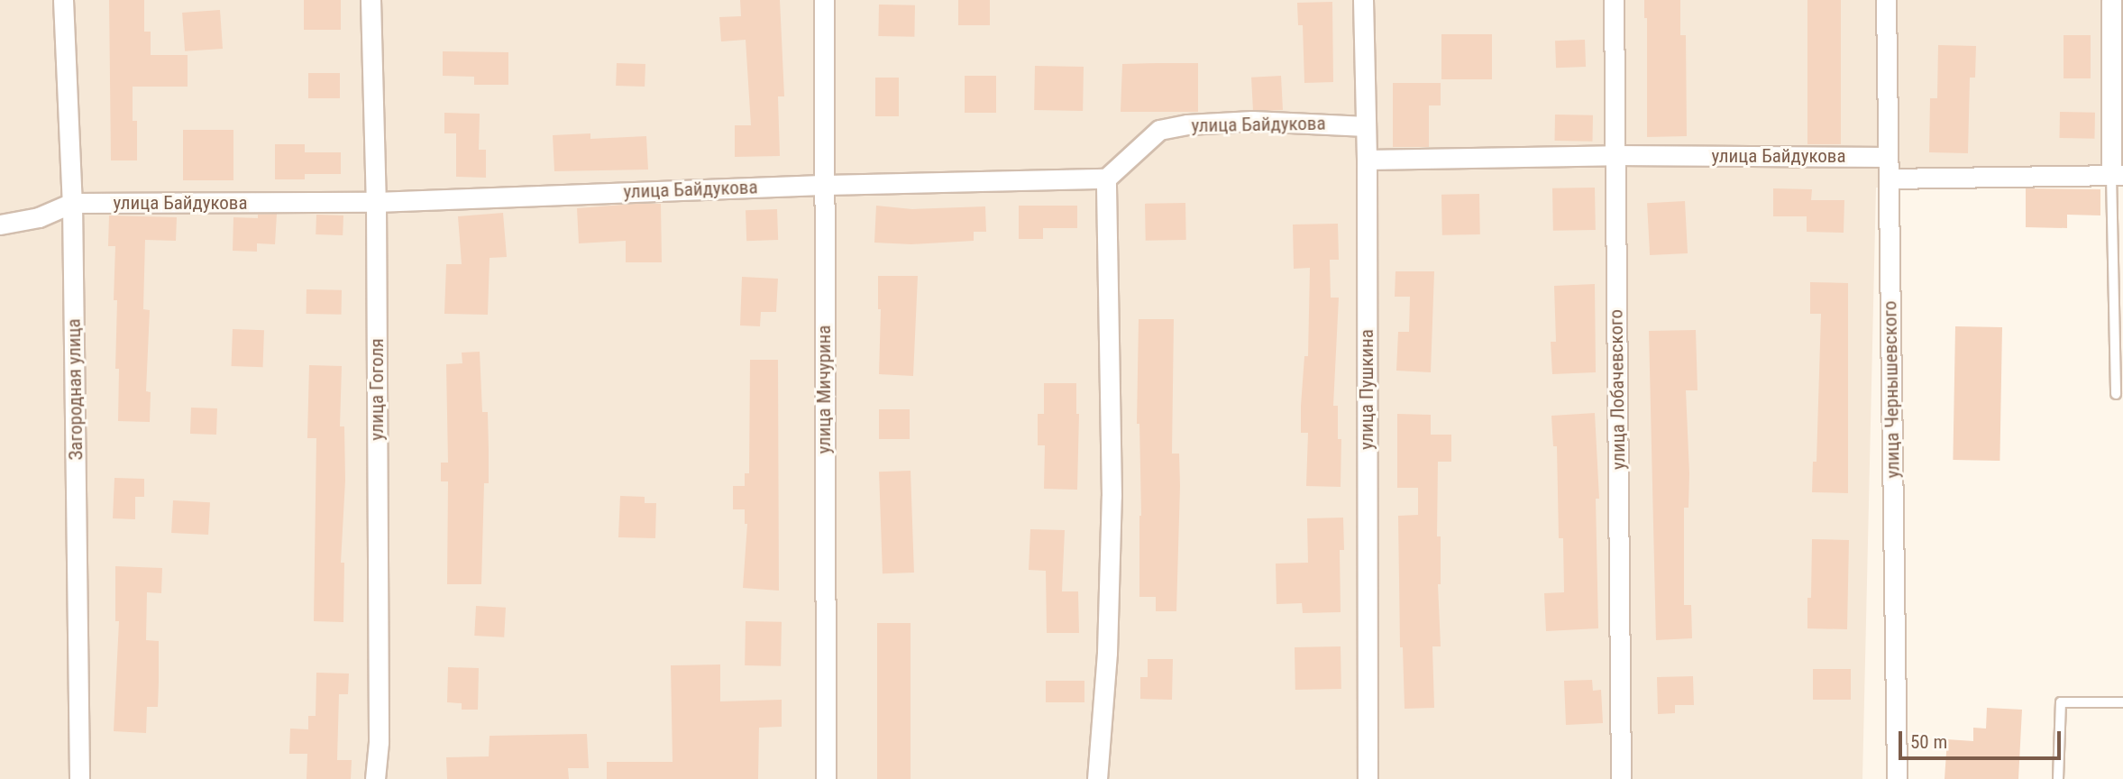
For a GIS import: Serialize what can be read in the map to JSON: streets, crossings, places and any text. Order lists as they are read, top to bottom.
{
  "streets": {
    "street": [
      "улица Байдукова",
      "Загородная улица",
      "улица Гоголя",
      "улица Мичурина",
      "улица Пушкина",
      "улица Лобачевского",
      "улица Чернышевского"
    ]
  },
  "crossings": [
    ["улица Байдукова", "Загородная улица"],
    ["улица Байдукова", "улица Гоголя"],
    ["улица Байдукова", "улица Мичурина"],
    ["улица Байдукова", "улица Пушкина"],
    ["улица Байдукова", "улица Лобачевского"],
    ["улица Байдукова", "улица Чернышевского"]
  ],
  "scale_bar": "50 m"
}
